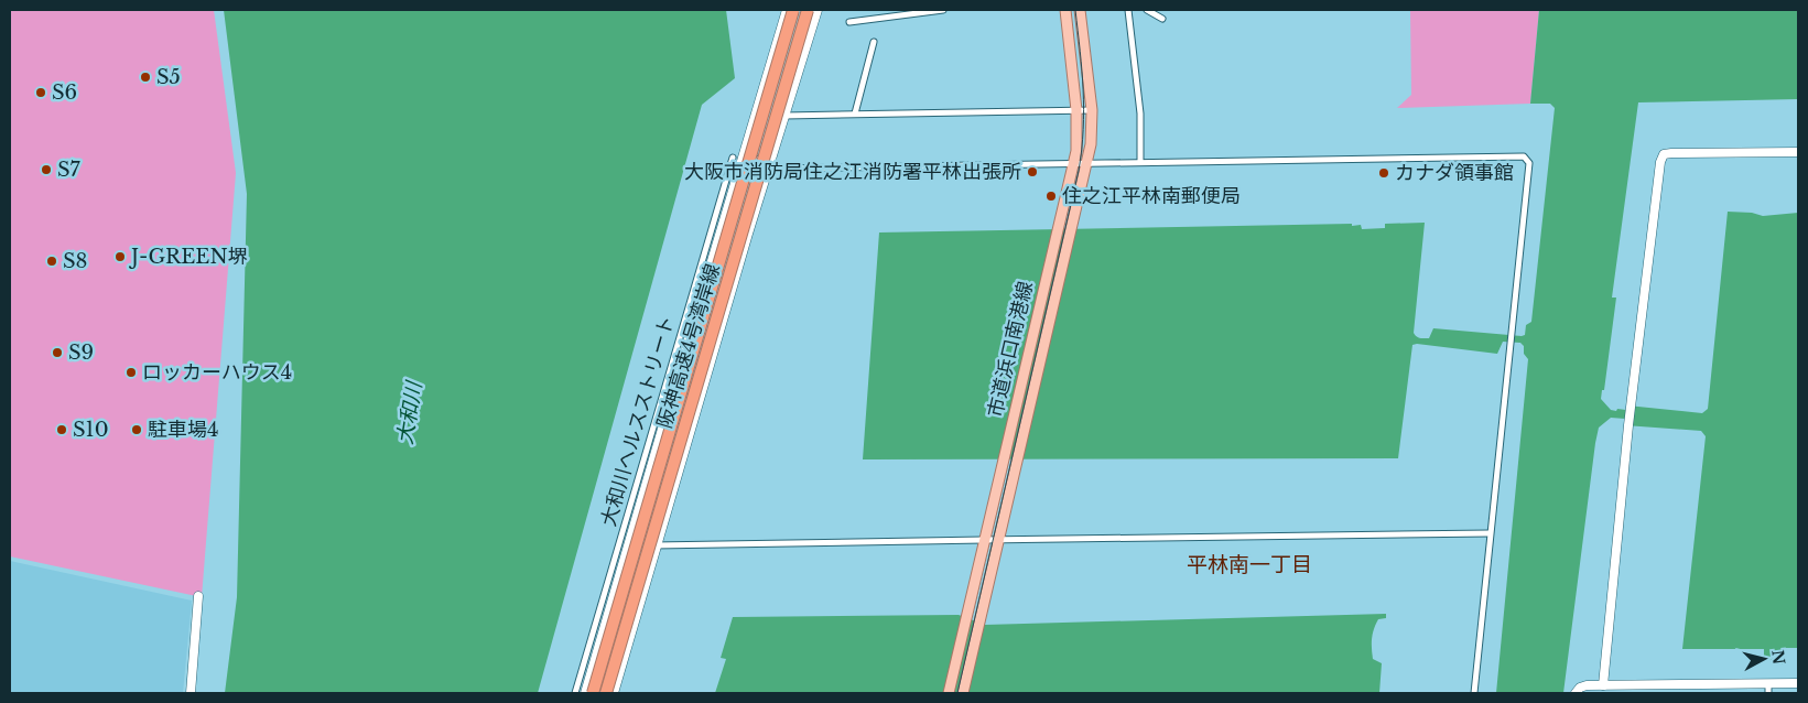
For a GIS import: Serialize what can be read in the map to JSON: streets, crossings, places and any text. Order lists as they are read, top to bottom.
{
  "streets": {
    "highway": ["阪神高速4号湾岸線"],
    "main road": ["市道浜口南港線"],
    "street": ["大和川ヘルスストリート"]
  },
  "districts": ["平林南一丁目"],
  "water": ["大和川"],
  "places": [
    "S5",
    "S6",
    "S7",
    "大阪市消防局住之江消防署平林出張所",
    "カナダ領事館",
    "住之江平林南郵便局",
    "J-GREEN堺",
    "S8",
    "S9",
    "ロッカーハウス4",
    "S10",
    "駐車場4"
  ],
  "north": "right"
}
